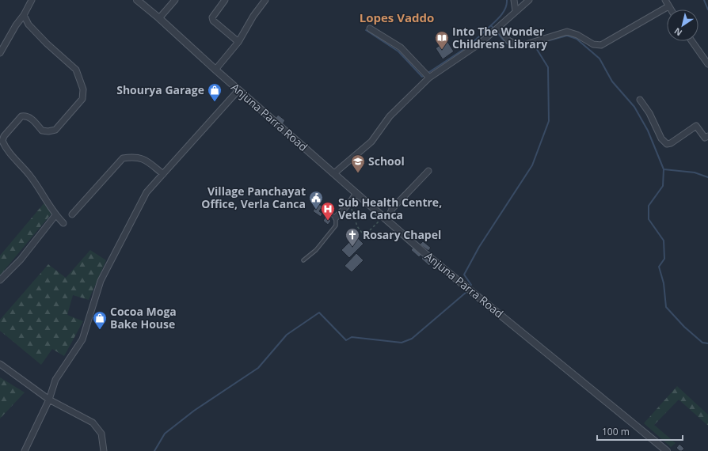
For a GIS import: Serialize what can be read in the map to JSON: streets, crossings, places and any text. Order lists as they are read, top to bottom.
{
  "streets": {
    "street": ["Anjuna Parra Road"]
  },
  "districts": ["Lopes Vaddo"],
  "places": {
    "library": ["Into The Wonder Childrens Library"],
    "shop": ["Shourya Garage", "Cocoa Moga Bake House"],
    "school or university": ["School"],
    "public building": ["Village Panchayat Office, Verla Canca"],
    "hospital": ["Sub Health Centre, Vetla Canca"],
    "church": ["Rosary Chapel"]
  },
  "scale_bar": "100 m",
  "north": "bottom left"
}
